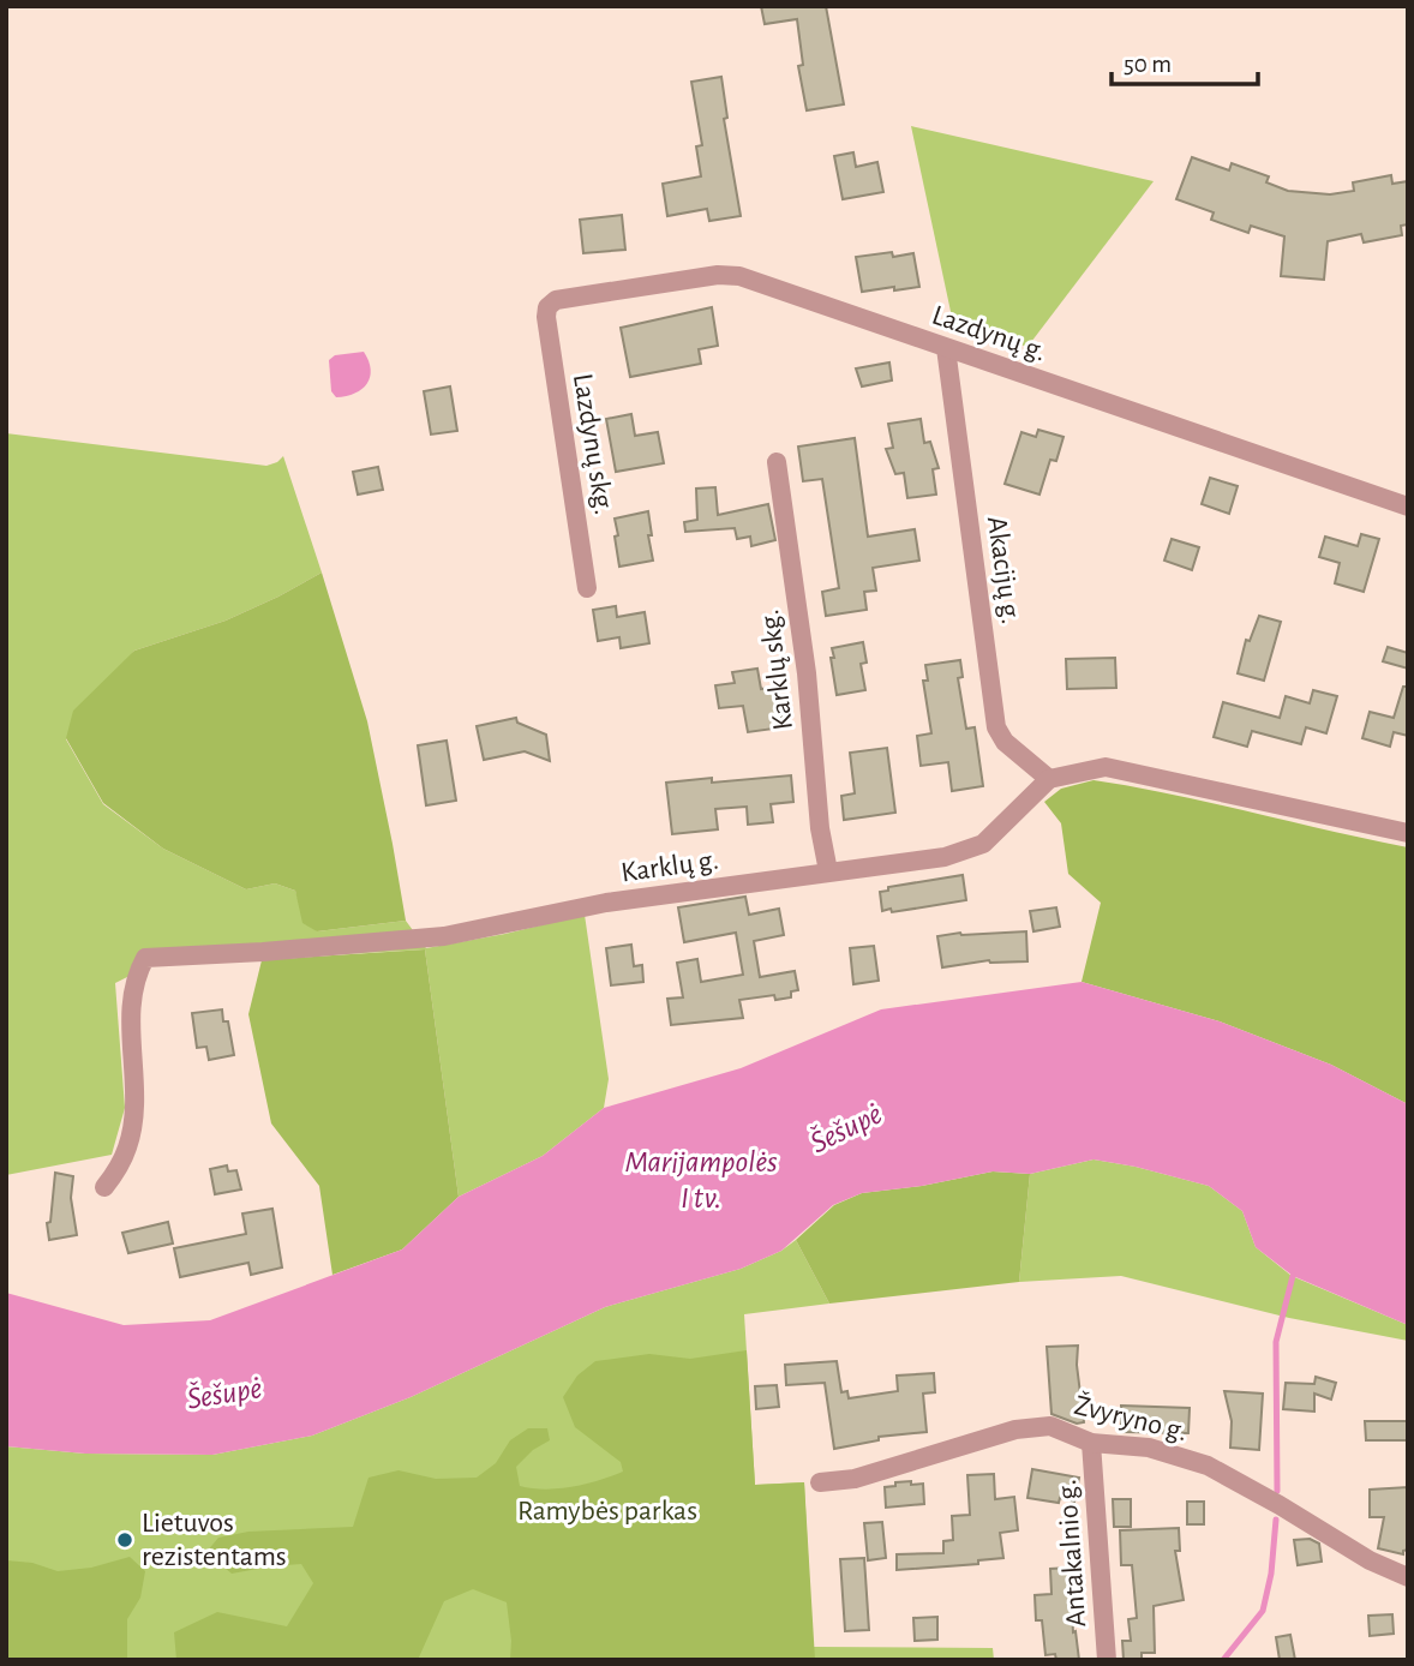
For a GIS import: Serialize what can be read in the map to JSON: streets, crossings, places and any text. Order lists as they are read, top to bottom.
{
  "streets": {
    "street": [
      "Lazdynų g.",
      "Lazdynų skg.",
      "Akacijų g.",
      "Karklų skg.",
      "Karklų g.",
      "Žvyryno g.",
      "Antakalnio g."
    ]
  },
  "crossings": [
    ["Lazdynų g.", "Lazdynų skg."],
    ["Lazdynų g.", "Akacijų g."],
    ["Akacijų g.", "Karklų g."],
    ["Karklų skg.", "Karklų g."],
    ["Žvyryno g.", "Antakalnio g."]
  ],
  "water": ["Šešupė", "Marijampolės I tv."],
  "parks": ["Ramybės parkas"],
  "places": ["Lietuvos rezistentams"],
  "scale_bar": "50 m"
}
